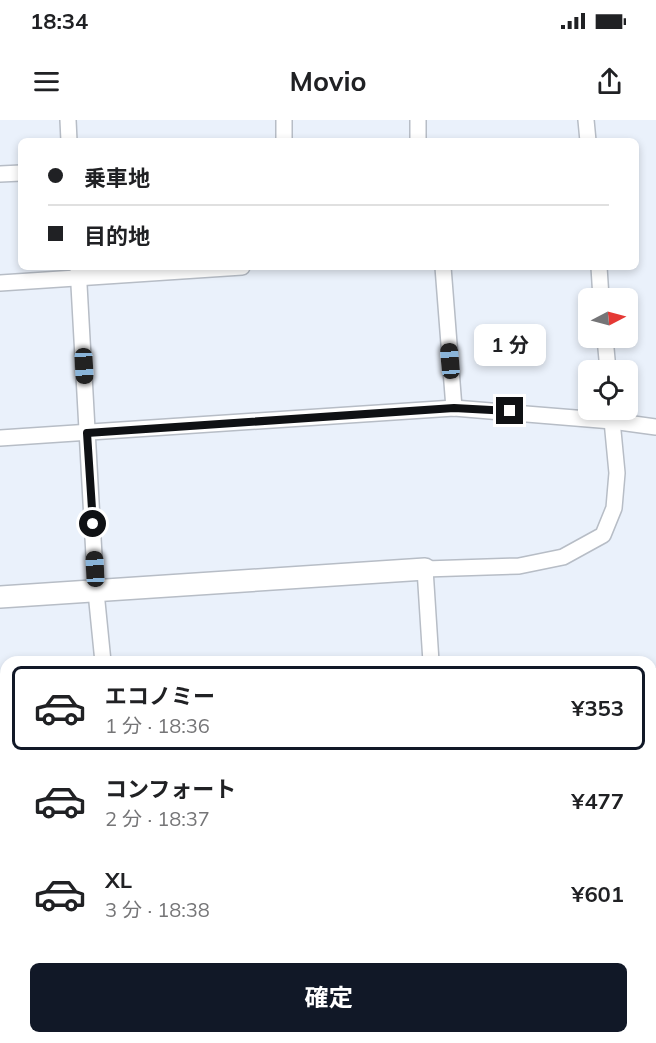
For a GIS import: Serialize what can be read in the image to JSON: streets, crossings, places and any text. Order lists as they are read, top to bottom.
{
  "north": "right",
  "page": {
    "status": "18:34",
    "header": "Movio",
    "banner": ["乗車地", "目的地"],
    "bubble": "1 分",
    "list": [
      {
        "name": "エコノミー",
        "note": "1 分 · 18:36",
        "value": "¥353"
      },
      {
        "name": "コンフォート",
        "note": "2 分 · 18:37",
        "value": "¥477"
      },
      {
        "name": "XL",
        "note": "3 分 · 18:38",
        "value": "¥601"
      }
    ],
    "buttons": "確定"
  }
}
